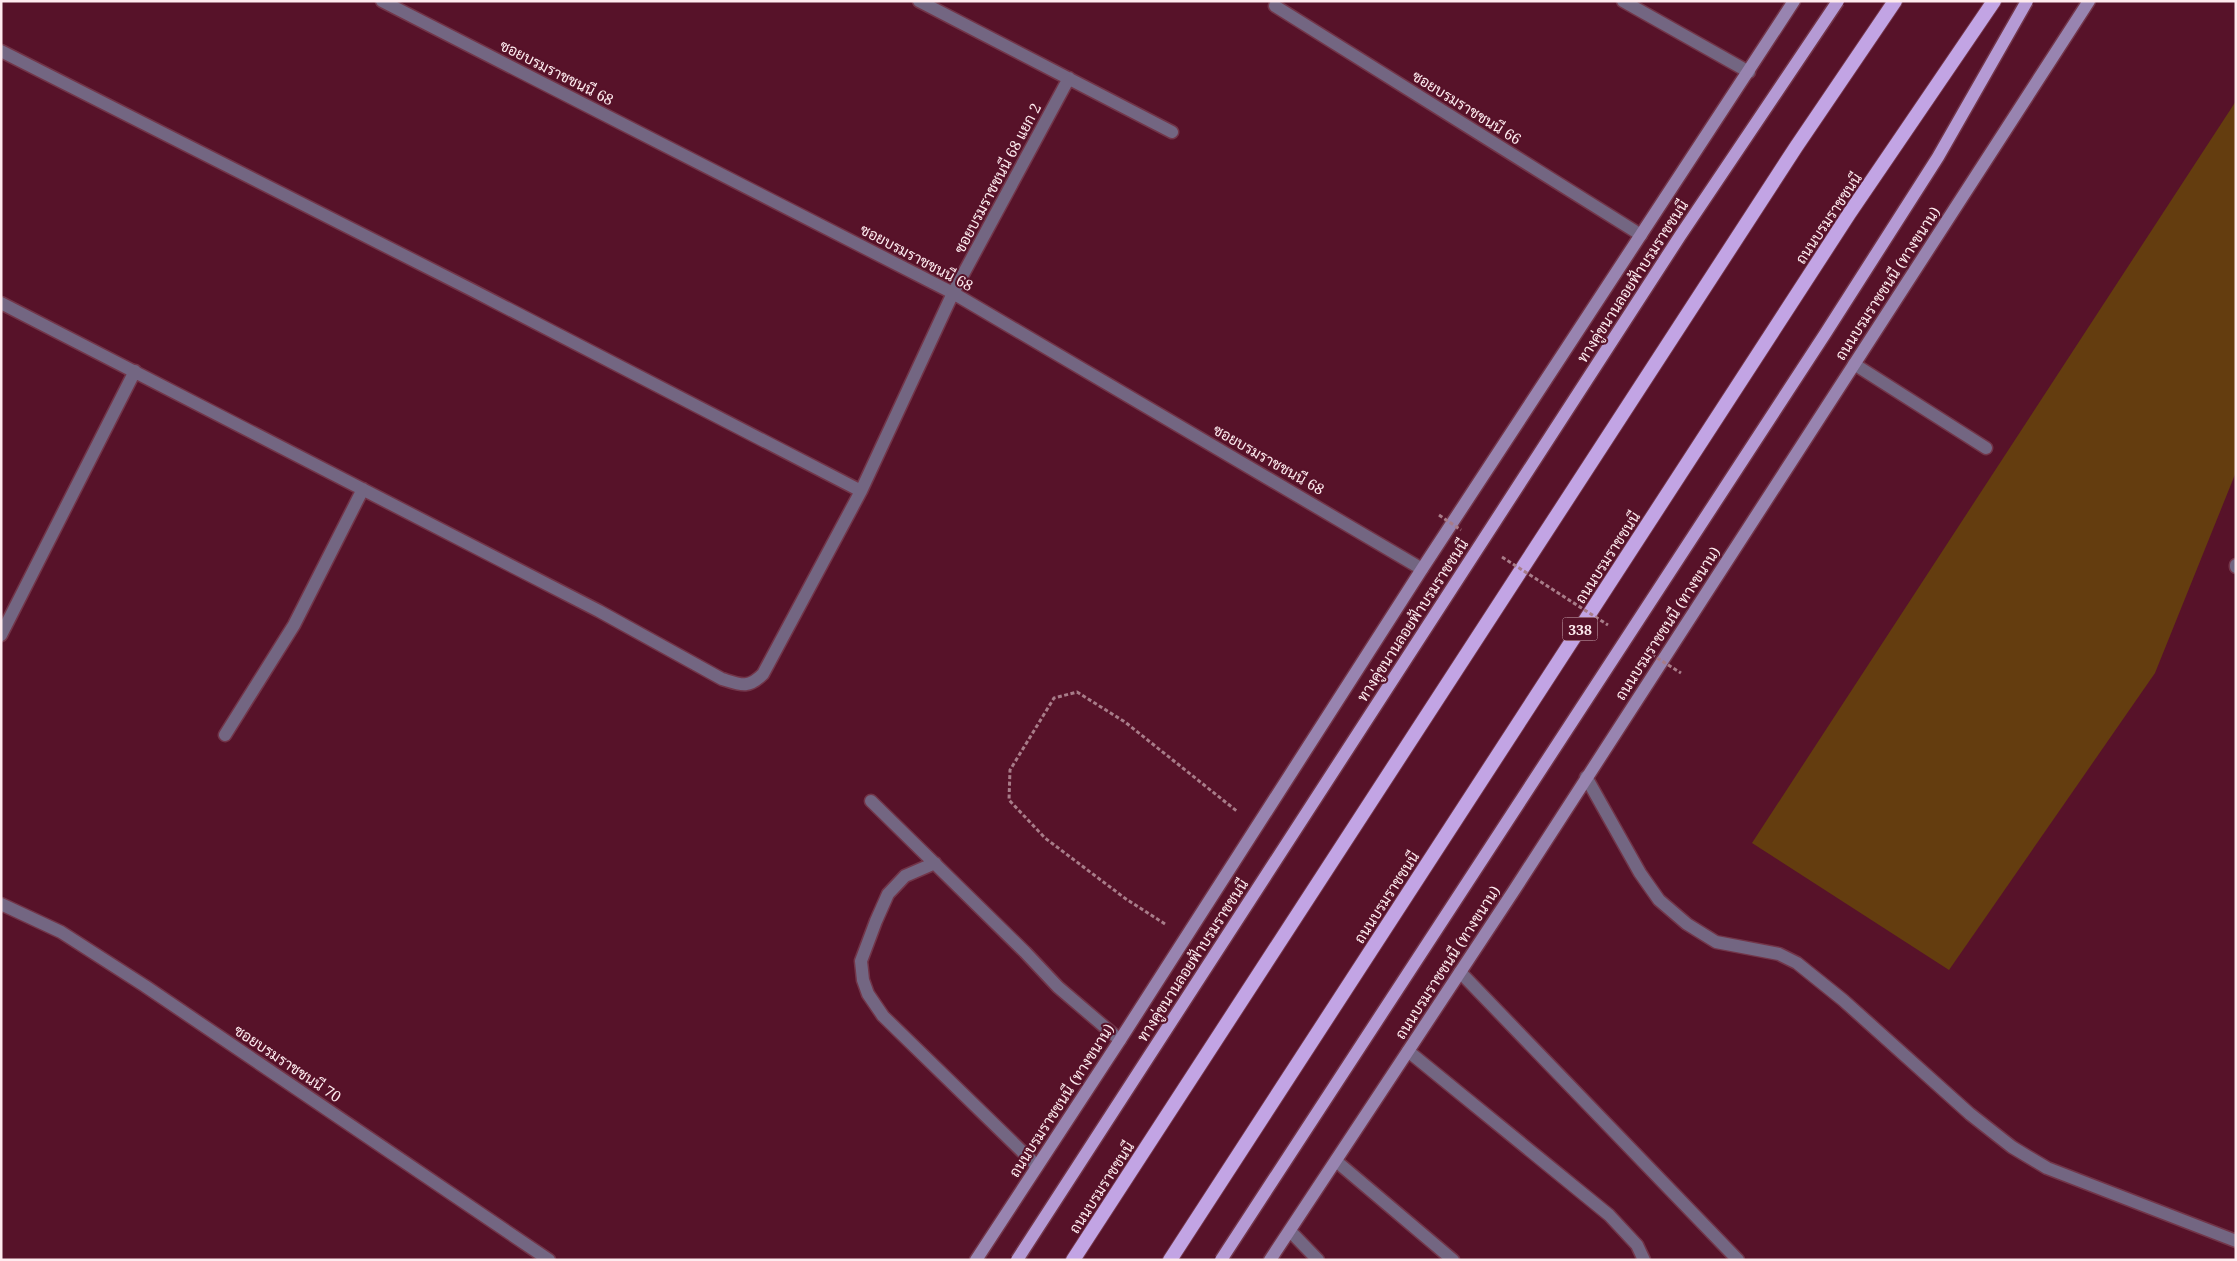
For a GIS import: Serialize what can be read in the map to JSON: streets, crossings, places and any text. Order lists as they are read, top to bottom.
{
  "streets": {
    "highway": ["ถนนบรมราชชนนี", "338"],
    "main road": ["ทางคู่ขนานลอยฟ้าบรมราชชนนี", "ถนนบรมราชชนนี (ทางขนาน)"],
    "street": [
      "ซอยบรมราชชนนี 68",
      "ซอยบรมราชชนนี 66",
      "ซอยบรมราชชนนี 68 แยก 2",
      "ซอยบรมราชชนนี 70"
    ]
  },
  "crossings": [
    ["ซอยบรมราชชนนี 68", "ซอยบรมราชชนนี 68 แยก 2"],
    ["ซอยบรมราชชนนี 68", "ถนนบรมราชชนนี (ทางขนาน)"],
    ["ซอยบรมราชชนนี 66", "ถนนบรมราชชนนี (ทางขนาน)"]
  ]
}
